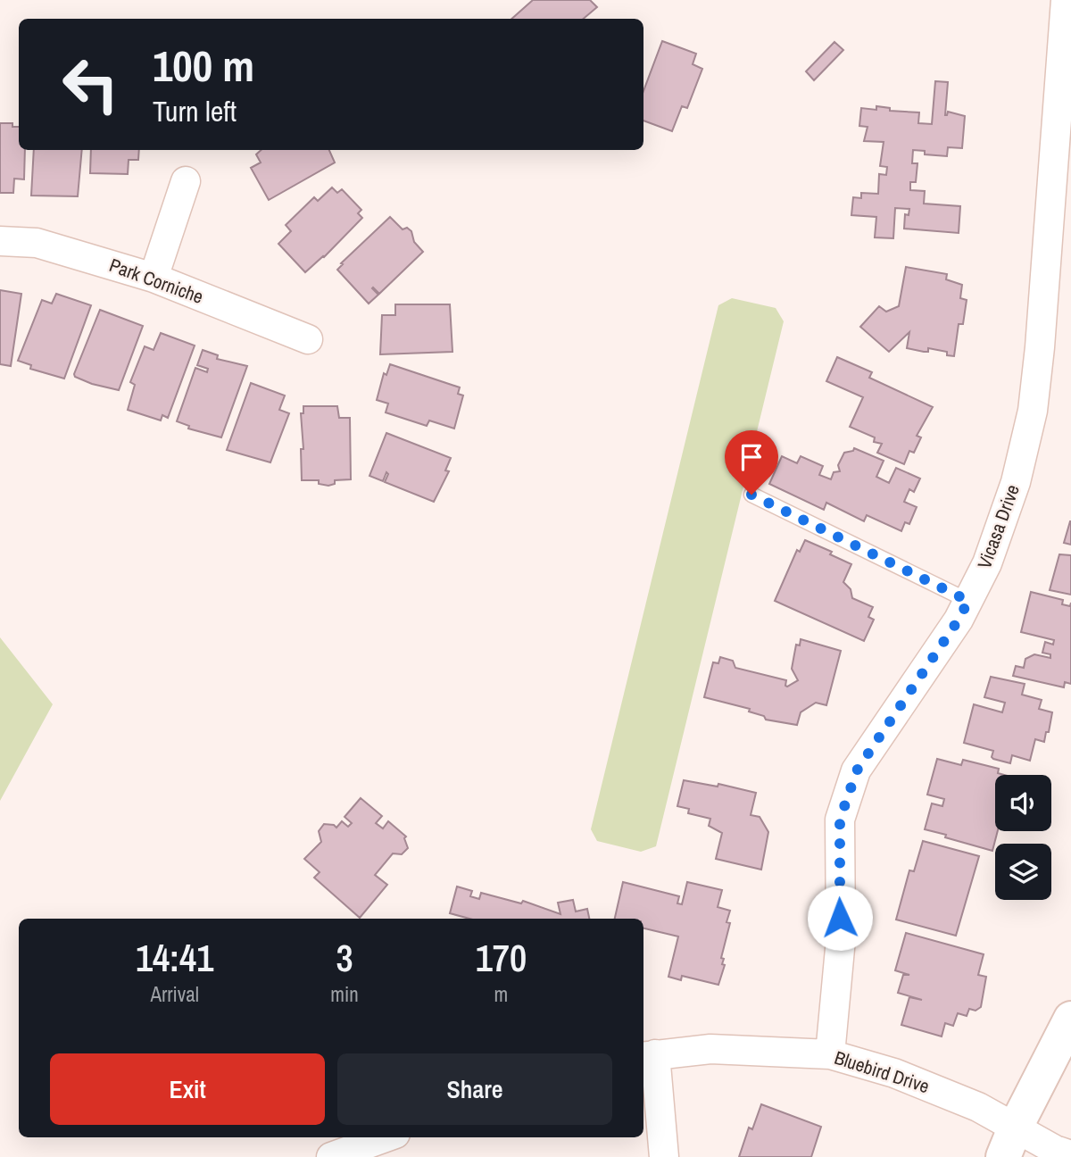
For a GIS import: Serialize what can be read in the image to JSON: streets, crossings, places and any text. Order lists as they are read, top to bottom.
{
  "streets": {
    "street": ["Park Corniche", "Vicasa Drive", "Bluebird Drive"]
  },
  "crossings": [
    ["Vicasa Drive", "Bluebird Drive"]
  ],
  "page": {
    "turn": ["100 m", "Turn left"],
    "eta": [
      "14:41",
      "Arrival",
      "3",
      "min",
      "170",
      "m"
    ],
    "buttons": ["Exit", "Share"]
  }
}
